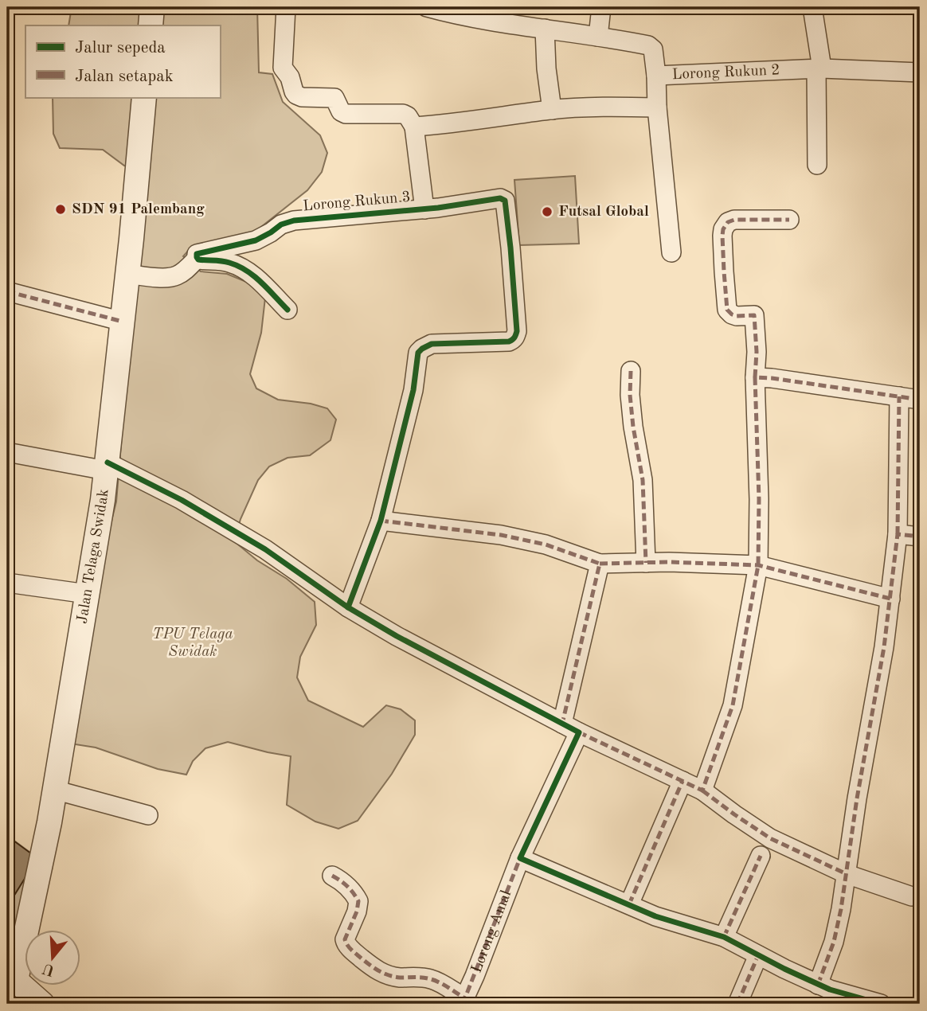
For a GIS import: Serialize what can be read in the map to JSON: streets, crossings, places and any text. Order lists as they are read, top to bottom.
{
  "streets": {
    "street": [
      "Lorong Rukun 2",
      "Lorong Rukun 3",
      "Jalan Telaga Swidak",
      "Lorong Amal"
    ]
  },
  "parks": ["TPU Telaga Swidak"],
  "places": ["SDN 91 Palembang", "Futsal Global"],
  "legend": ["Jalur sepeda", "Jalan setapak"],
  "north": "bottom"
}
